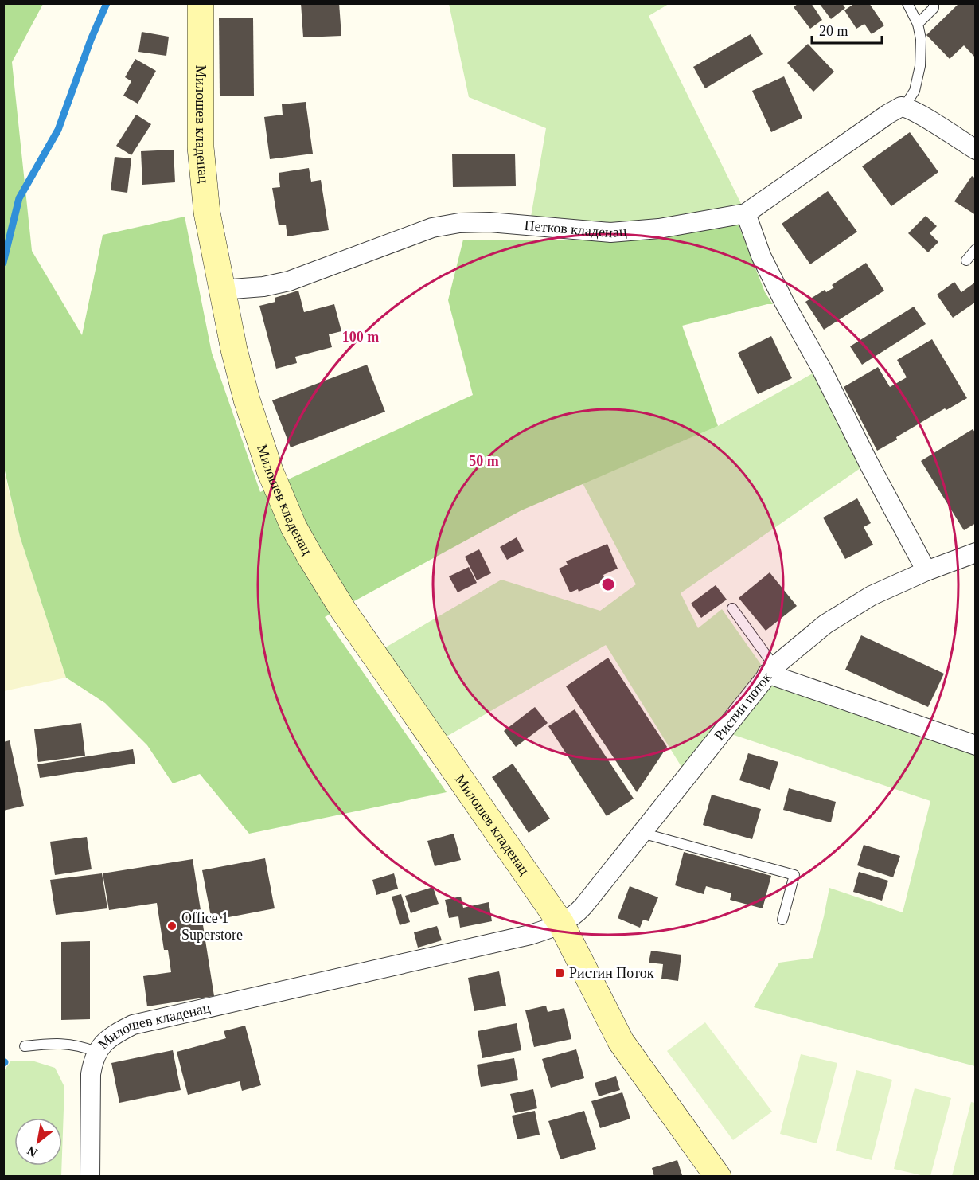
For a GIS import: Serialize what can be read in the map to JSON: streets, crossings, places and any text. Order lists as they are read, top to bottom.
{
  "streets": {
    "street": ["Милошев кладенац", "Петков кладенац", "Ристин поток"]
  },
  "crossings": [
    ["Милошев кладенац", "Петков кладенац"],
    ["Милошев кладенац", "Ристин поток"]
  ],
  "places": {
    "other": ["Office 1 Superstore"],
    "transit": ["Ристин Поток"]
  },
  "scale_bar": "20 m",
  "north": "bottom left",
  "rings": ["100 m", "50 m"]
}
